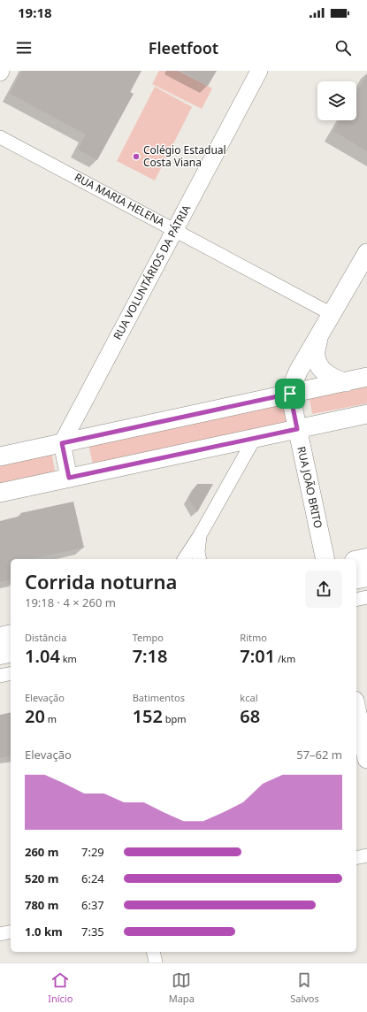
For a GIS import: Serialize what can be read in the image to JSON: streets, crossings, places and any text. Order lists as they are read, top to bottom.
{
  "streets": {
    "main road": ["RUA JOÃO BRITO"],
    "street": ["RUA MARIA HELENA", "RUA VOLUNTÁRIOS DA PÁTRIA"]
  },
  "crossings": [
    ["RUA MARIA HELENA", "RUA VOLUNTÁRIOS DA PÁTRIA"]
  ],
  "places": ["Colégio Estadual Costa Viana"],
  "page": {
    "status": "19:18",
    "header": "Fleetfoot",
    "heading": ["Corrida noturna", "19:18 · 4 × 260 m"],
    "stats": [
      ["Distância", "1.04 km"],
      ["Tempo", "7:18"],
      ["Ritmo", "7:01 /km"],
      ["Elevação", "20 m"],
      ["Batimentos", "152 bpm"],
      ["kcal", "68"]
    ],
    "chart": ["Elevação", "57–62 m"],
    "list": [
      {
        "name": "260 m",
        "note": "7:29"
      },
      {
        "name": "520 m",
        "note": "6:24"
      },
      {
        "name": "780 m",
        "note": "6:37"
      },
      {
        "name": "1.0 km",
        "note": "7:35"
      }
    ],
    "tabs": ["Início", "Mapa", "Salvos"]
  }
}
